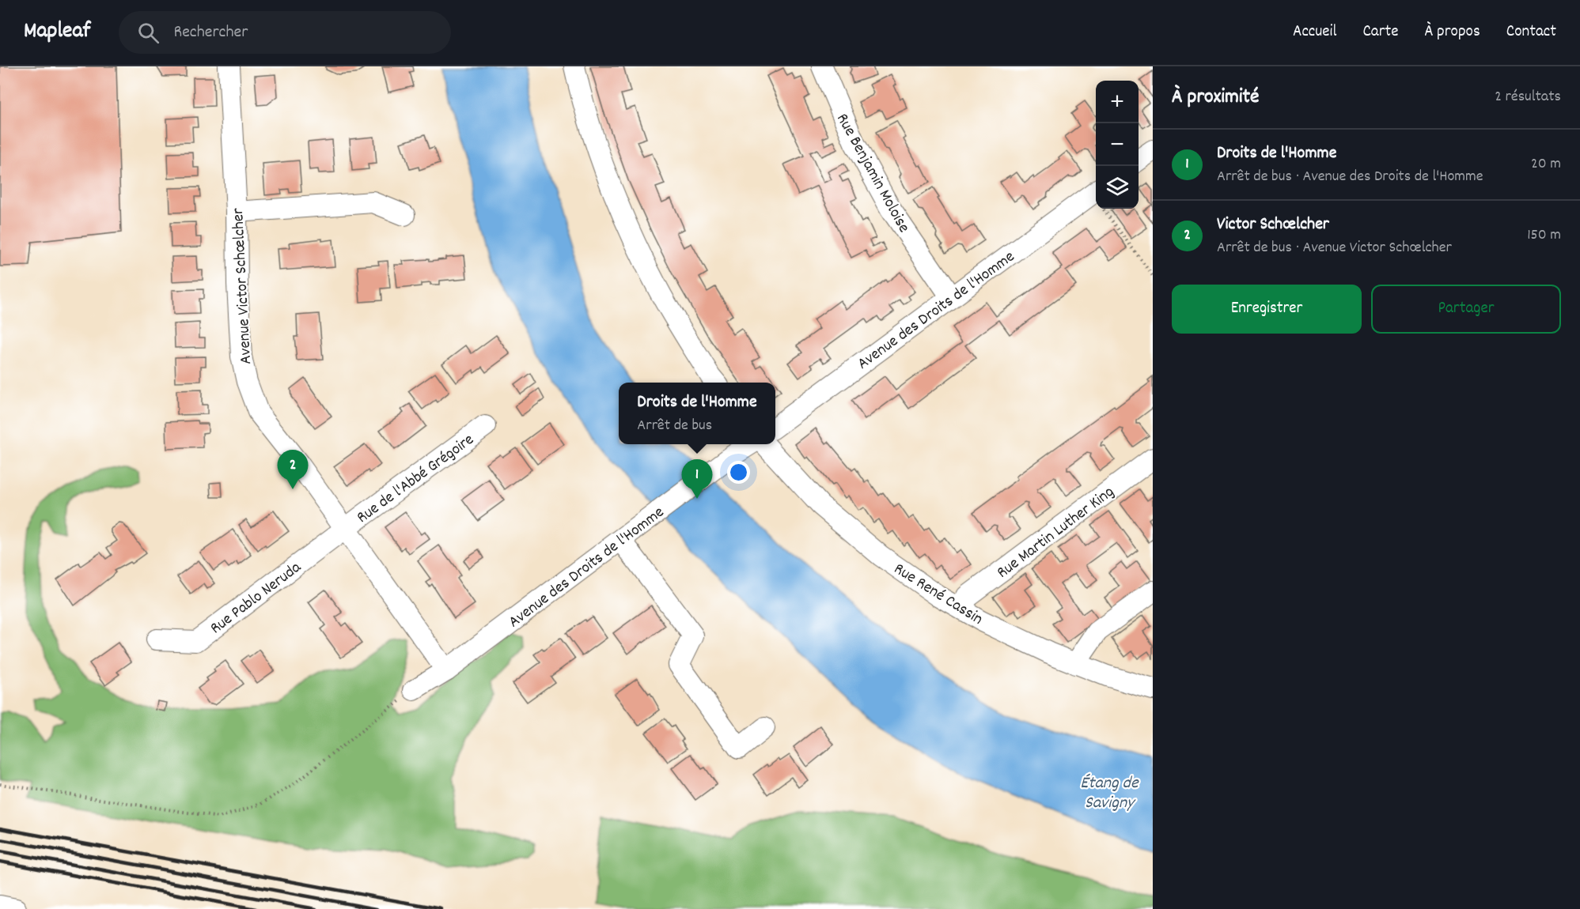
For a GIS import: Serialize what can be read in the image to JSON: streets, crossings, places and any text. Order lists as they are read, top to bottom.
{
  "streets": {
    "street": [
      "Rue Benjamin Moloise",
      "Avenue Victor Schœlcher",
      "Avenue des Droits de l'Homme",
      "Rue de l'Abbé Grégoire",
      "Rue Martin Luther King",
      "Rue René Cassin",
      "Rue Pablo Neruda"
    ]
  },
  "crossings": [
    ["Rue Benjamin Moloise", "Avenue des Droits de l'Homme"],
    ["Avenue Victor Schœlcher", "Avenue des Droits de l'Homme"],
    ["Avenue Victor Schœlcher", "Rue de l'Abbé Grégoire"],
    ["Avenue Victor Schœlcher", "Rue Pablo Neruda"],
    ["Rue de l'Abbé Grégoire", "Rue Pablo Neruda"],
    ["Rue Martin Luther King", "Rue René Cassin"]
  ],
  "water": ["Étang de Savigny"],
  "page": {
    "header": "Mapleaf",
    "search": "Rechercher",
    "nav": [
      "Accueil",
      "Carte",
      "À propos",
      "Contact"
    ],
    "heading": ["À proximité", "2 résultats"],
    "map_buttons": ["+", "−"],
    "list": [
      {
        "mark": "1",
        "name": "Droits de l'Homme",
        "note": "Arrêt de bus · Avenue des Droits de l'Homme",
        "value": "20 m"
      },
      {
        "mark": "2",
        "name": "Victor Schœlcher",
        "note": "Arrêt de bus · Avenue Victor Schœlcher",
        "value": "150 m"
      }
    ],
    "buttons": ["Enregistrer", "Partager"],
    "popup": ["Droits de l'Homme", "Arrêt de bus"],
    "pins": ["2", "1"]
  }
}
